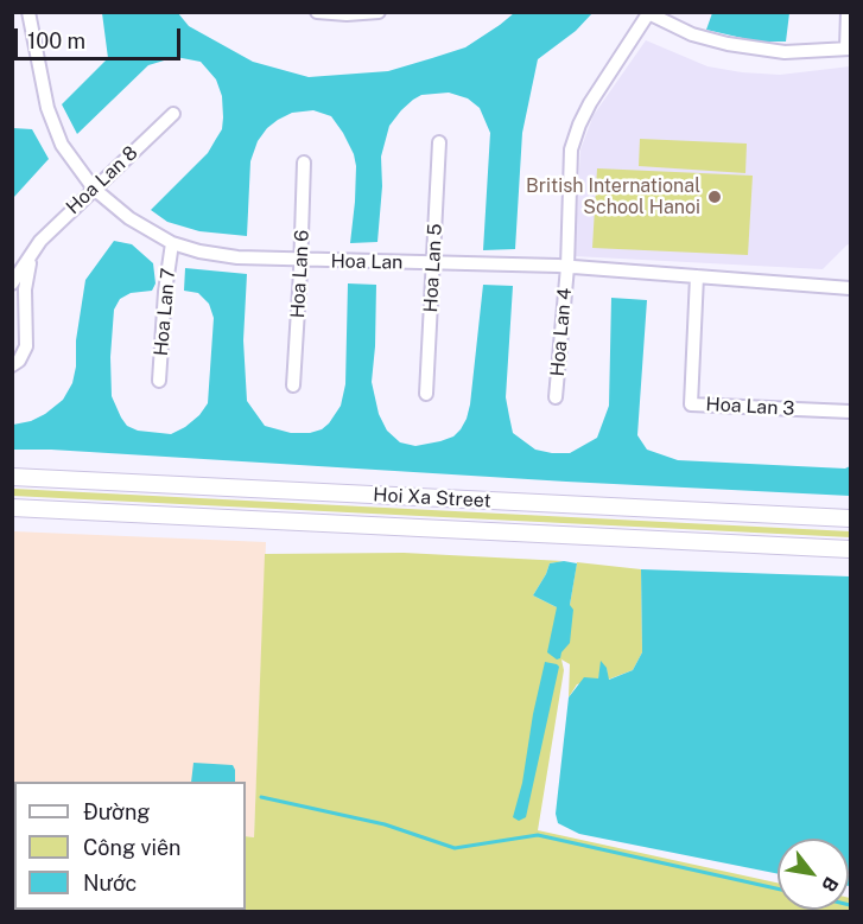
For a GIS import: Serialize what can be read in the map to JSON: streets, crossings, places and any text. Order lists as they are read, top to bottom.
{
  "streets": {
    "main road": ["Hoi Xa Street"],
    "street": [
      "Hoa Lan 8",
      "Hoa Lan",
      "Hoa Lan 5",
      "Hoa Lan 6",
      "Hoa Lan 7",
      "Hoa Lan 4",
      "Hoa Lan 3"
    ]
  },
  "crossings": [
    ["Hoa Lan 8", "Hoa Lan"],
    ["Hoa Lan", "Hoa Lan 5"],
    ["Hoa Lan", "Hoa Lan 6"],
    ["Hoa Lan", "Hoa Lan 7"],
    ["Hoa Lan", "Hoa Lan 4"],
    ["Hoa Lan", "Hoa Lan 3"]
  ],
  "places": ["British International School Hanoi"],
  "legend": ["Đường", "Công viên", "Nước"],
  "scale_bar": "100 m",
  "north": "bottom right"
}
